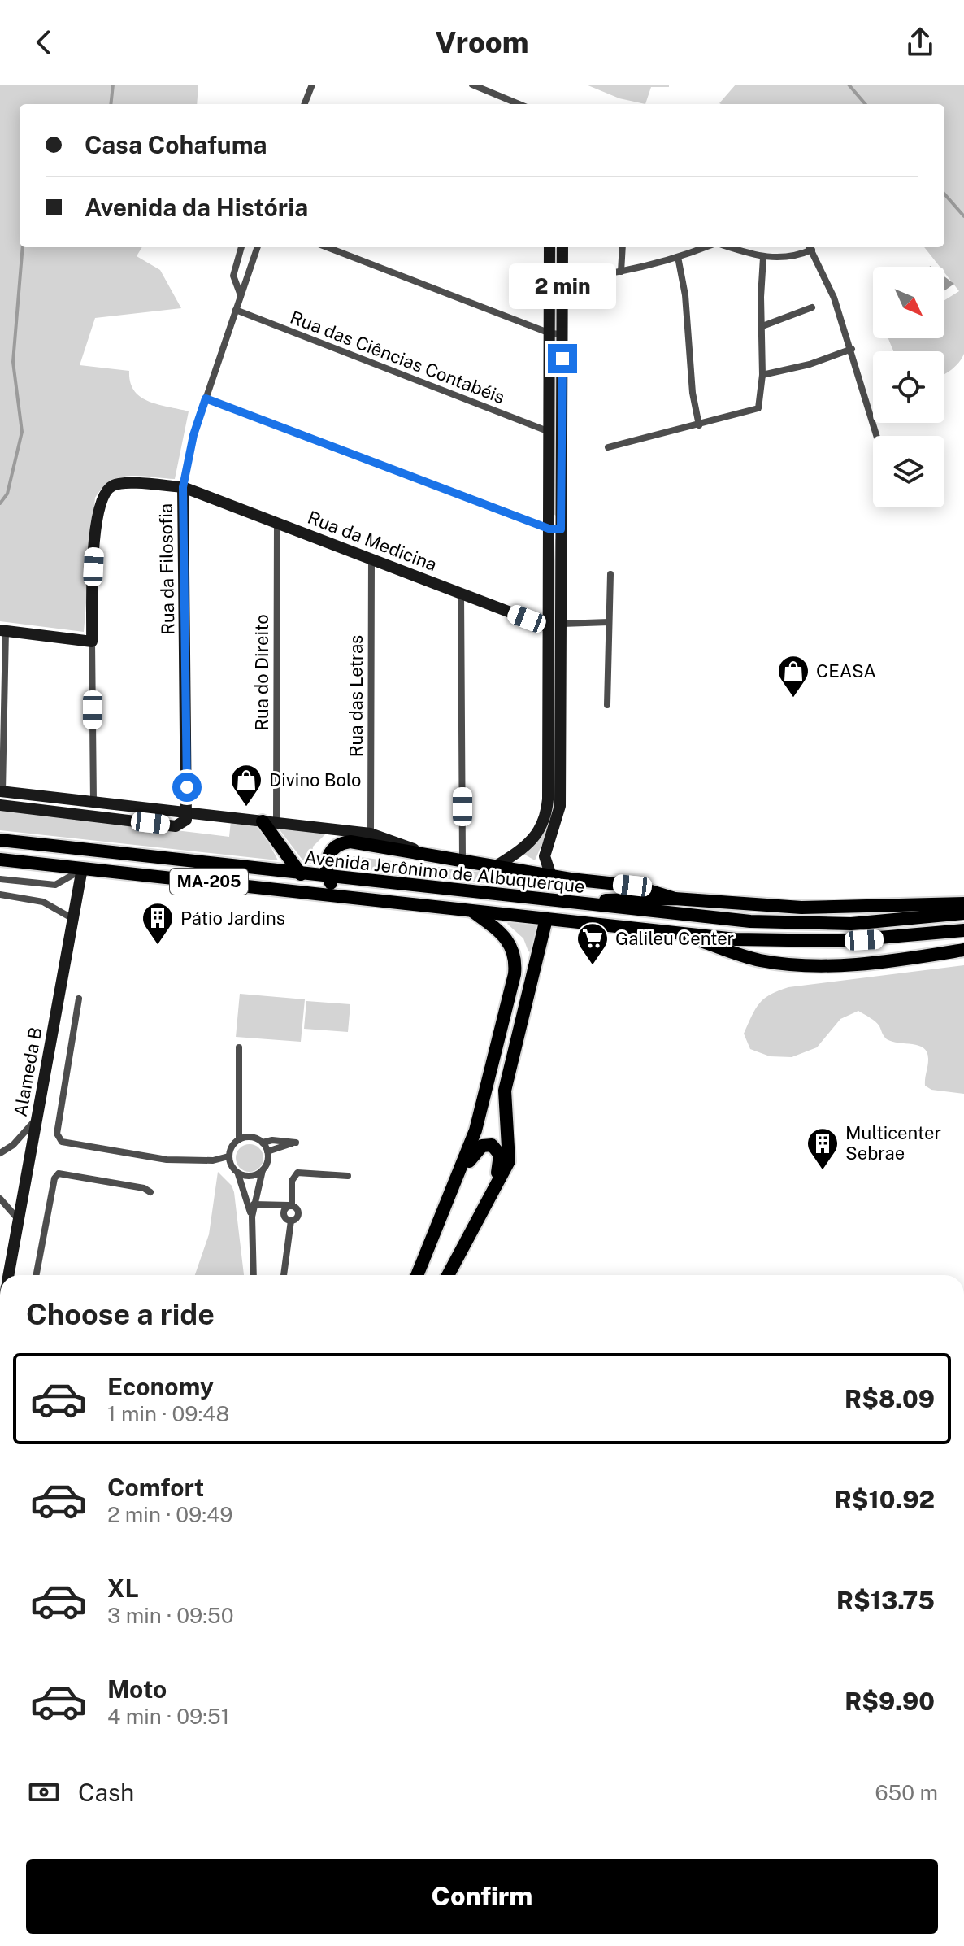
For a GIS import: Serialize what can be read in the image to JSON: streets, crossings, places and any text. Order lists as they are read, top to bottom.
{
  "streets": {
    "main road": ["Avenida Jerônimo de Albuquerque", "MA-205"],
    "street": [
      "Rua das Ciências Contabéis",
      "Rua da Medicina",
      "Rua da Filosofia",
      "Rua do Direito",
      "Rua das Letras",
      "Alameda B"
    ]
  },
  "crossings": [
    ["Rua das Ciências Contabéis", "Rua da Filosofia"],
    ["Rua da Medicina", "Rua da Filosofia"],
    ["Rua da Medicina", "Rua do Direito"],
    ["Rua da Medicina", "Rua das Letras"],
    ["Avenida Jerônimo de Albuquerque", "MA-205"],
    ["Avenida Jerônimo de Albuquerque", "Alameda B"]
  ],
  "places": {
    "shop": ["CEASA", "Divino Bolo"],
    "building": ["Pátio Jardins", "Multicenter Sebrae"],
    "supermarket": ["Galileu Center"]
  },
  "north": "bottom right",
  "page": {
    "header": "Vroom",
    "banner": ["Casa Cohafuma", "Avenida da História"],
    "bubble": "2 min",
    "heading": "Choose a ride",
    "list": [
      {
        "name": "Economy",
        "note": "1 min · 09:48",
        "value": "R$8.09"
      },
      {
        "name": "Comfort",
        "note": "2 min · 09:49",
        "value": "R$10.92"
      },
      {
        "name": "XL",
        "note": "3 min · 09:50",
        "value": "R$13.75"
      },
      {
        "name": "Moto",
        "note": "4 min · 09:51",
        "value": "R$9.90"
      }
    ],
    "pay": ["Cash", "650 m"],
    "buttons": "Confirm"
  }
}
